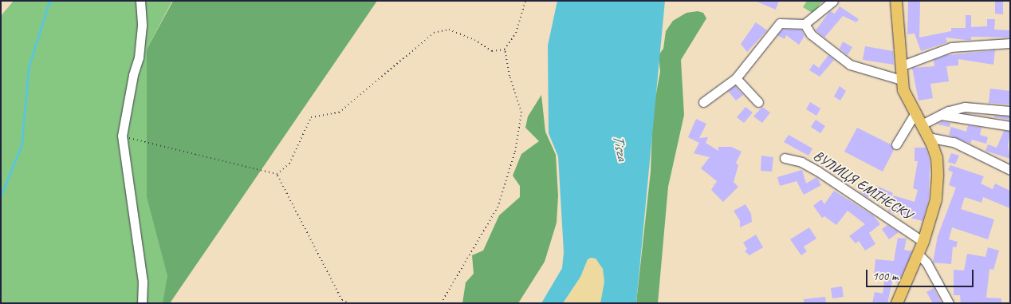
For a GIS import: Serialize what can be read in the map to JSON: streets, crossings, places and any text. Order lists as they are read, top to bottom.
{
  "streets": {
    "street": ["ВУЛИЦЯ ЕМІНЕСКУ"]
  },
  "water": ["Tisza"],
  "scale_bar": "100 m"
}
